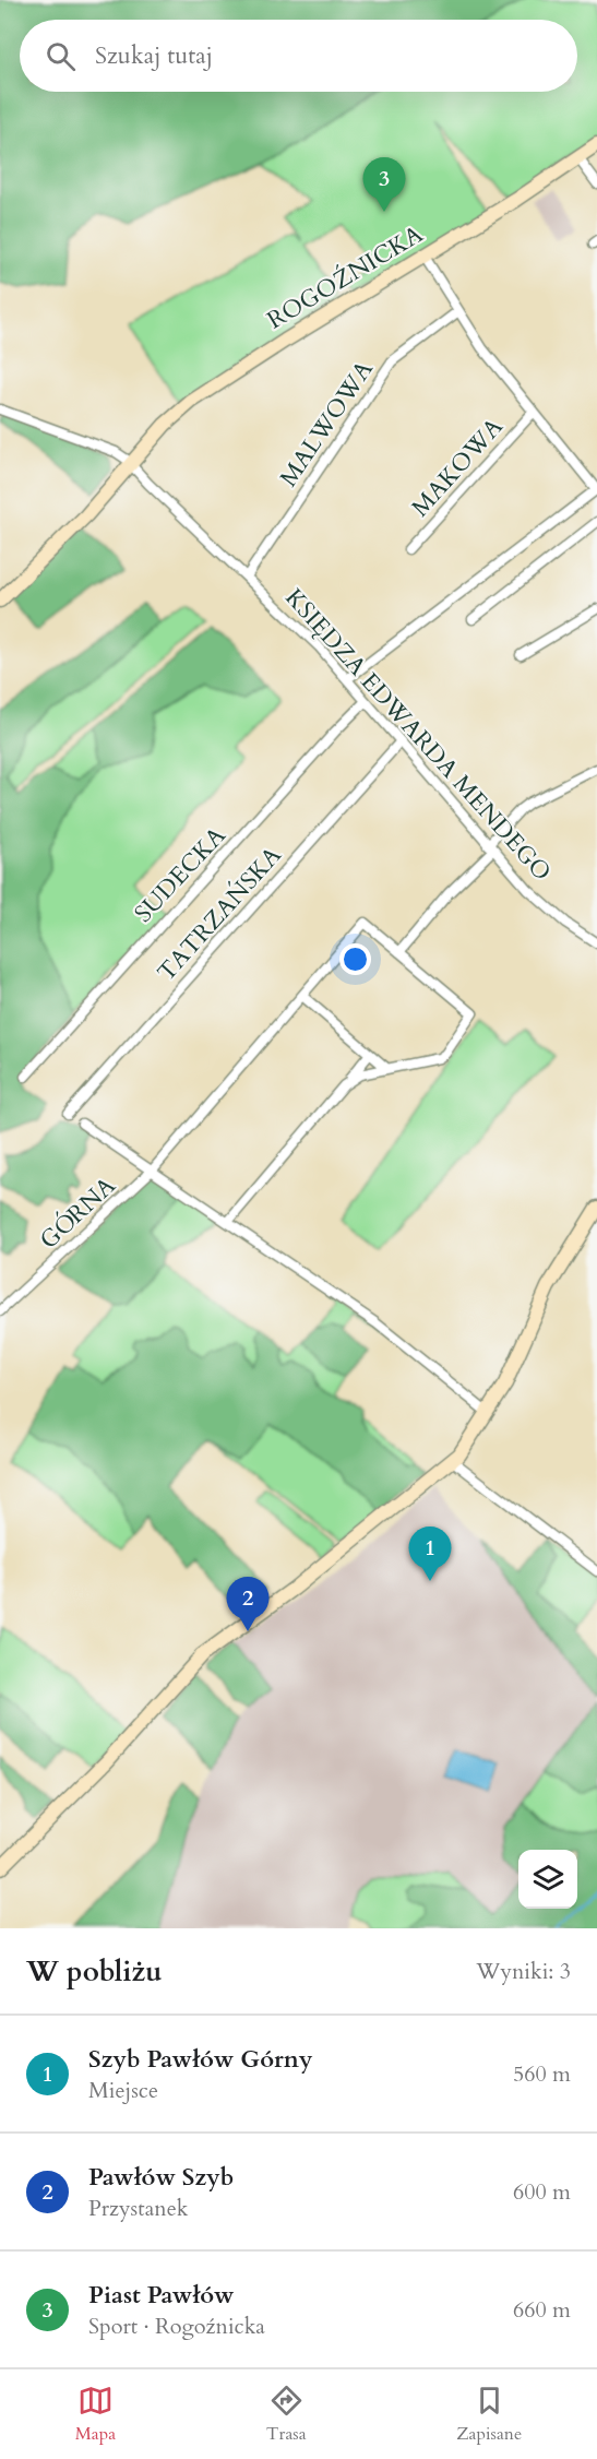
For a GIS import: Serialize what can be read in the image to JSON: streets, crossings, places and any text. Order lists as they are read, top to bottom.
{
  "streets": {
    "street": [
      "ROGOŹNICKA",
      "MALWOWA",
      "MAKOWA",
      "KSIĘDZA EDWARDA MENDEGO",
      "SUDECKA",
      "TATRZAŃSKA",
      "GÓRNA"
    ]
  },
  "crossings": [
    ["ROGOŹNICKA", "KSIĘDZA EDWARDA MENDEGO"],
    ["MALWOWA", "KSIĘDZA EDWARDA MENDEGO"],
    ["KSIĘDZA EDWARDA MENDEGO", "SUDECKA"],
    ["KSIĘDZA EDWARDA MENDEGO", "TATRZAŃSKA"]
  ],
  "page": {
    "search": "Szukaj tutaj",
    "pins": ["3", "1", "2"],
    "heading": ["W pobliżu", "Wyniki: 3"],
    "list": [
      {
        "mark": "1",
        "name": "Szyb Pawłów Górny",
        "note": "Miejsce",
        "value": "560 m"
      },
      {
        "mark": "2",
        "name": "Pawłów Szyb",
        "note": "Przystanek",
        "value": "600 m"
      },
      {
        "mark": "3",
        "name": "Piast Pawłów",
        "note": "Sport · Rogoźnicka",
        "value": "660 m"
      }
    ],
    "nav": ["Mapa", "Trasa", "Zapisane"]
  }
}
